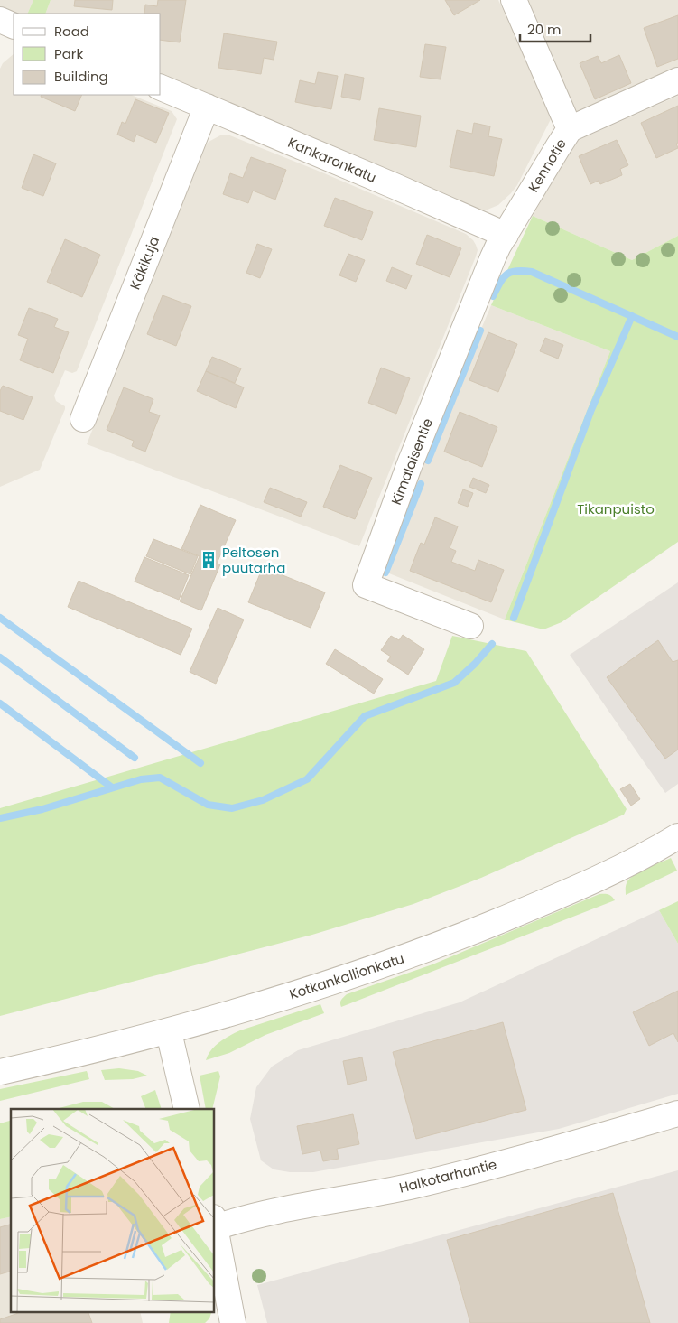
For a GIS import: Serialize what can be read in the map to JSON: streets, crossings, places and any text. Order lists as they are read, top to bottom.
{
  "streets": {
    "street": [
      "Kankaronkatu",
      "Kennotie",
      "Käkikuja",
      "Kimalaisentie",
      "Kotkankallionkatu",
      "Halkotarhantie"
    ]
  },
  "crossings": [
    ["Kankaronkatu", "Kennotie"],
    ["Kankaronkatu", "Käkikuja"],
    ["Kankaronkatu", "Kimalaisentie"],
    ["Kennotie", "Kimalaisentie"]
  ],
  "parks": ["Tikanpuisto"],
  "places": {
    "building": ["Peltosen puutarha"]
  },
  "legend": ["Road", "Park", "Building"],
  "scale_bar": "20 m"
}
